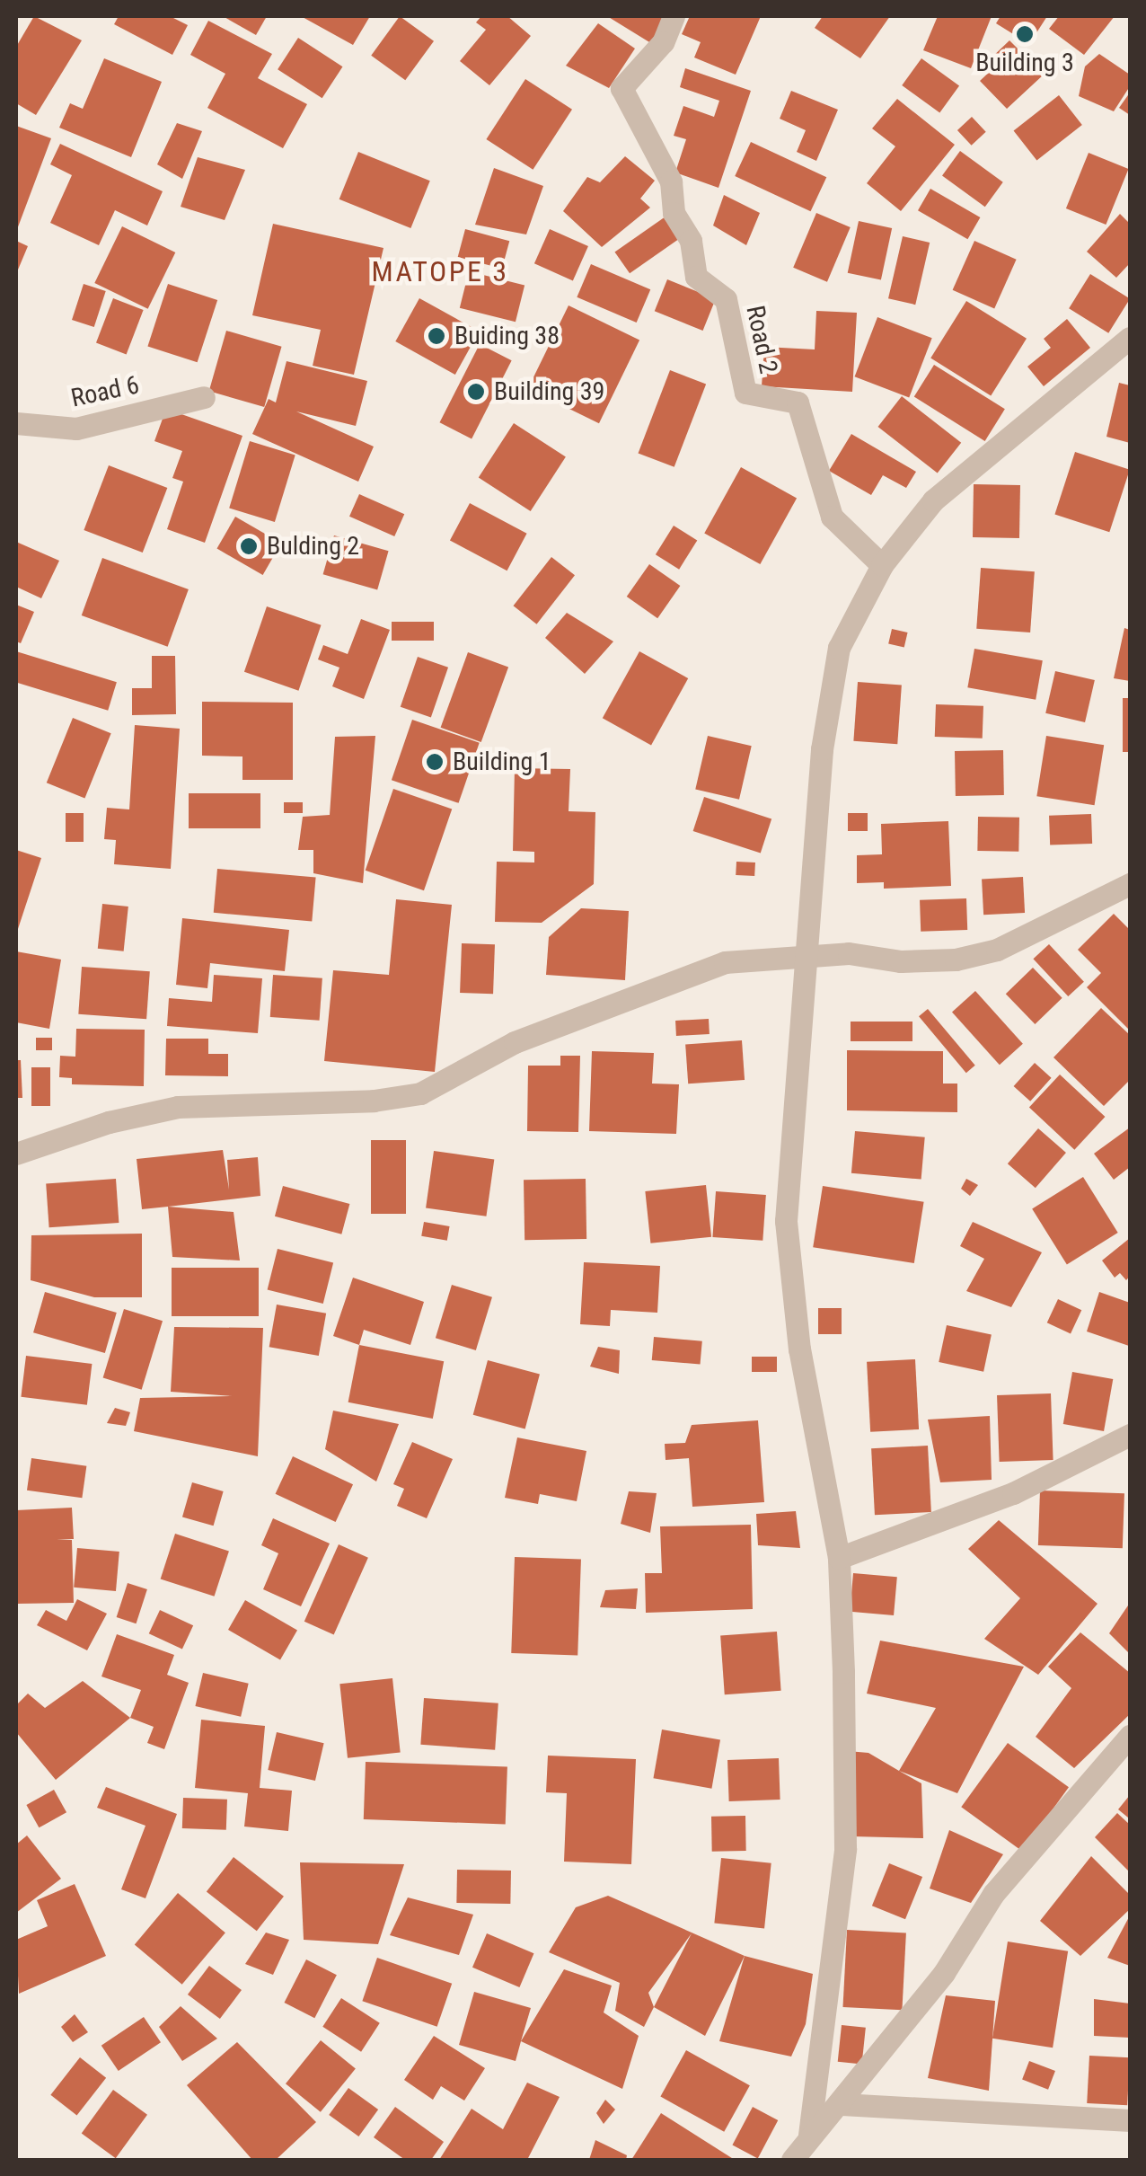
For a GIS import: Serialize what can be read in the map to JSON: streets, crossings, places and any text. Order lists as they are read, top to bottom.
{
  "streets": {
    "street": ["Road 2", "Road 6"]
  },
  "districts": ["MATOPE 3"],
  "places": [
    "Building 3",
    "Buiding 38",
    "Building 39",
    "Bulding 2",
    "Building 1"
  ]
}
